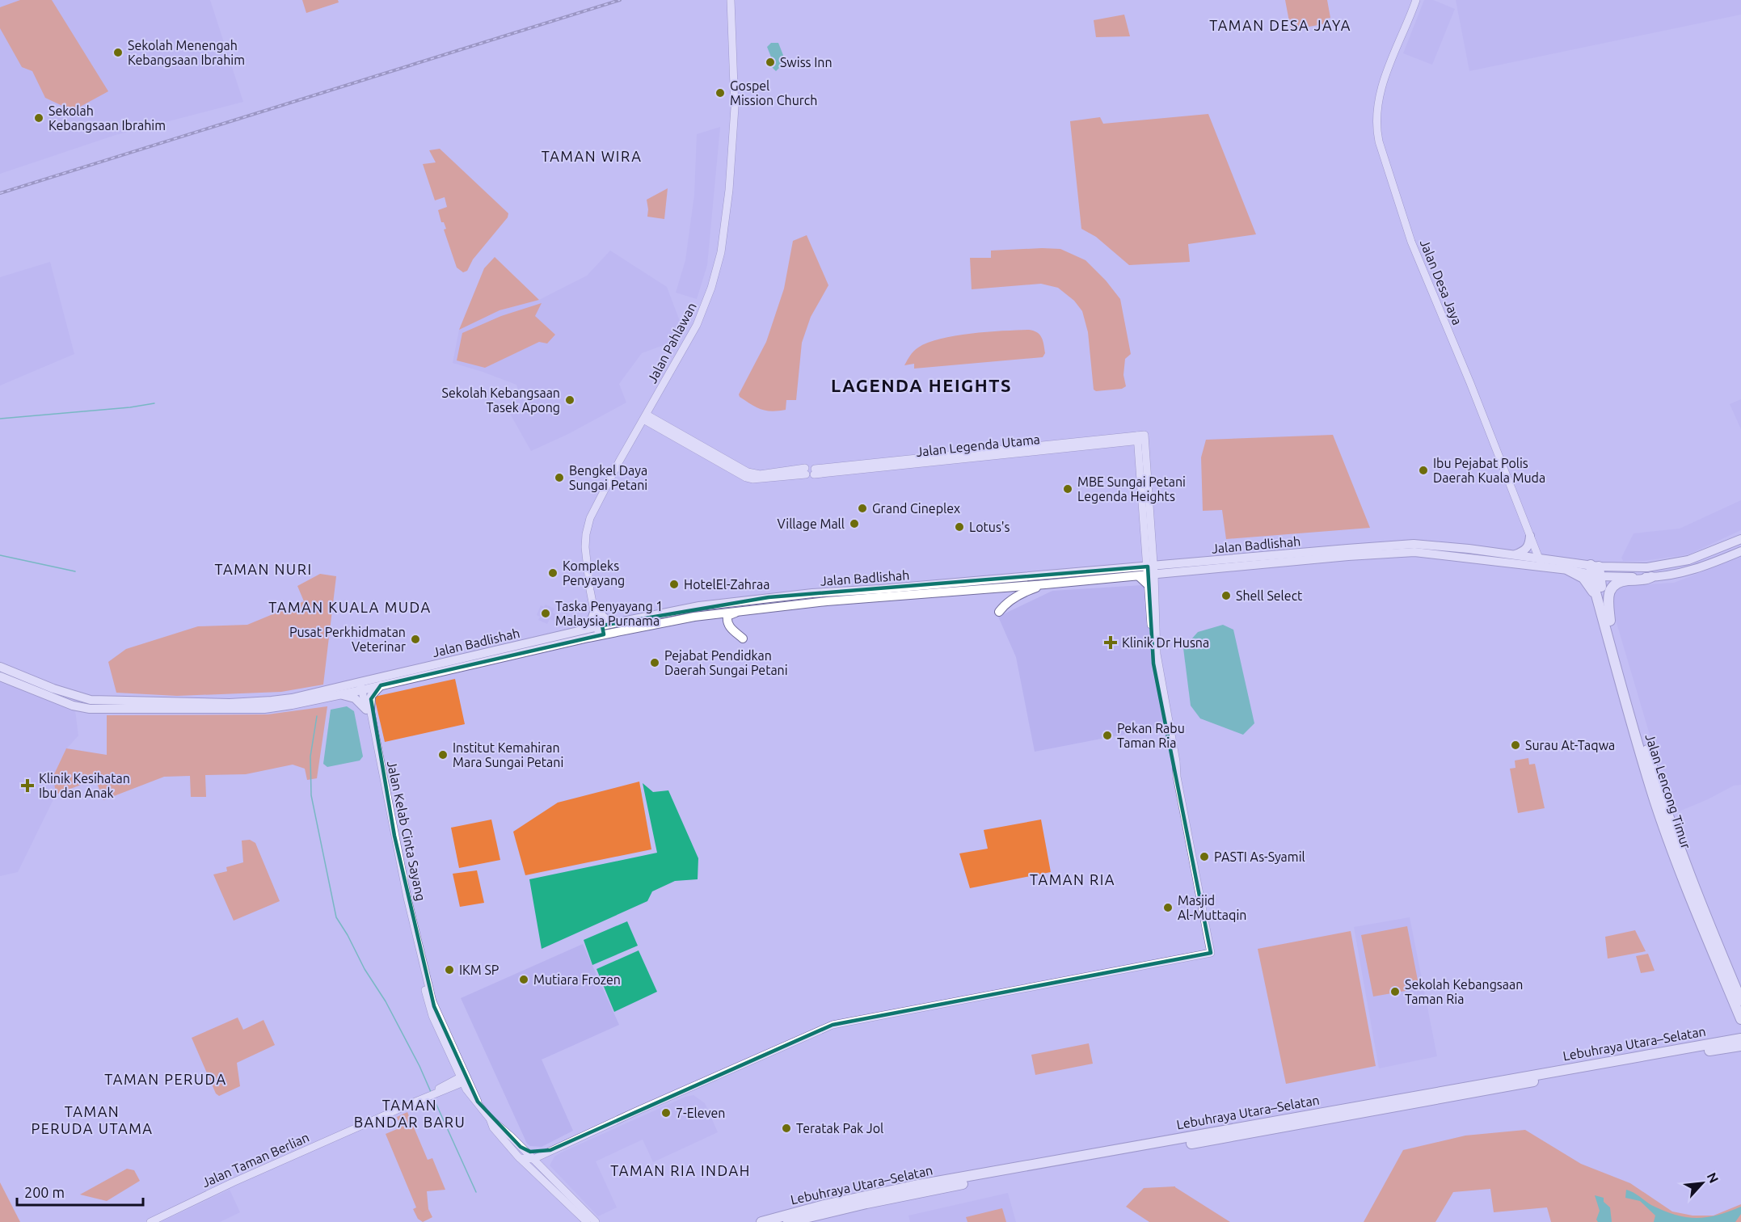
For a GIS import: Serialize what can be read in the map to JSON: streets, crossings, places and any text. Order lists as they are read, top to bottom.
{
  "streets": {
    "highway": ["Jalan Lencong Timur", "Lebuhraya Utara–Selatan"],
    "main road": ["Jalan Badlishah"],
    "street": [
      "Jalan Desa Jaya",
      "Jalan Pahlawan",
      "Jalan Legenda Utama",
      "Jalan Kelab Cinta Sayang",
      "Jalan Taman Berlian"
    ]
  },
  "crossings": [
    ["Jalan Desa Jaya", "Jalan Badlishah"],
    ["Jalan Pahlawan", "Jalan Legenda Utama"],
    ["Jalan Pahlawan", "Jalan Badlishah"],
    ["Jalan Legenda Utama", "Jalan Badlishah"],
    ["Jalan Badlishah", "Jalan Lencong Timur"],
    ["Jalan Badlishah", "Jalan Kelab Cinta Sayang"],
    ["Jalan Kelab Cinta Sayang", "Jalan Taman Berlian"]
  ],
  "districts": [
    "TAMAN DESA JAYA",
    "TAMAN WIRA",
    "LAGENDA HEIGHTS",
    "TAMAN NURI",
    "TAMAN KUALA MUDA",
    "TAMAN RIA",
    "TAMAN PERUDA",
    "TAMAN BANDAR BARU",
    "TAMAN PERUDA UTAMA",
    "TAMAN RIA INDAH"
  ],
  "places": {
    "other": [
      "Sekolah Menengah Kebangsaan Ibrahim",
      "Swiss Inn",
      "Gospel Mission Church",
      "Sekolah Kebangsaan Ibrahim",
      "Sekolah Kebangsaan Tasek Apong",
      "Ibu Pejabat Polis Daerah Kuala Muda",
      "Bengkel Daya Sungai Petani",
      "MBE Sungai Petani Legenda Heights",
      "Grand Cineplex",
      "Village Mall",
      "Lotus's",
      "Kompleks Penyayang",
      "HotelEl-Zahraa",
      "Shell Select",
      "Taska Penyayang 1 Malaysia Purnama",
      "Pusat Perkhidmatan Veterinar",
      "Pejabat Pendidkan Daerah Sungai Petani",
      "Pekan Rabu Taman Ria",
      "Surau At-Taqwa",
      "Institut Kemahiran Mara Sungai Petani",
      "PASTI As-Syamil",
      "Masjid Al-Muttaqin",
      "IKM SP",
      "Mutiara Frozen",
      "Sekolah Kebangsaan Taman Ria",
      "7-Eleven",
      "Teratak Pak Jol"
    ],
    "health": ["Klinik Dr Husna", "Klinik Kesihatan Ibu dan Anak"]
  },
  "scale_bar": "200 m",
  "north": "top right"
}
